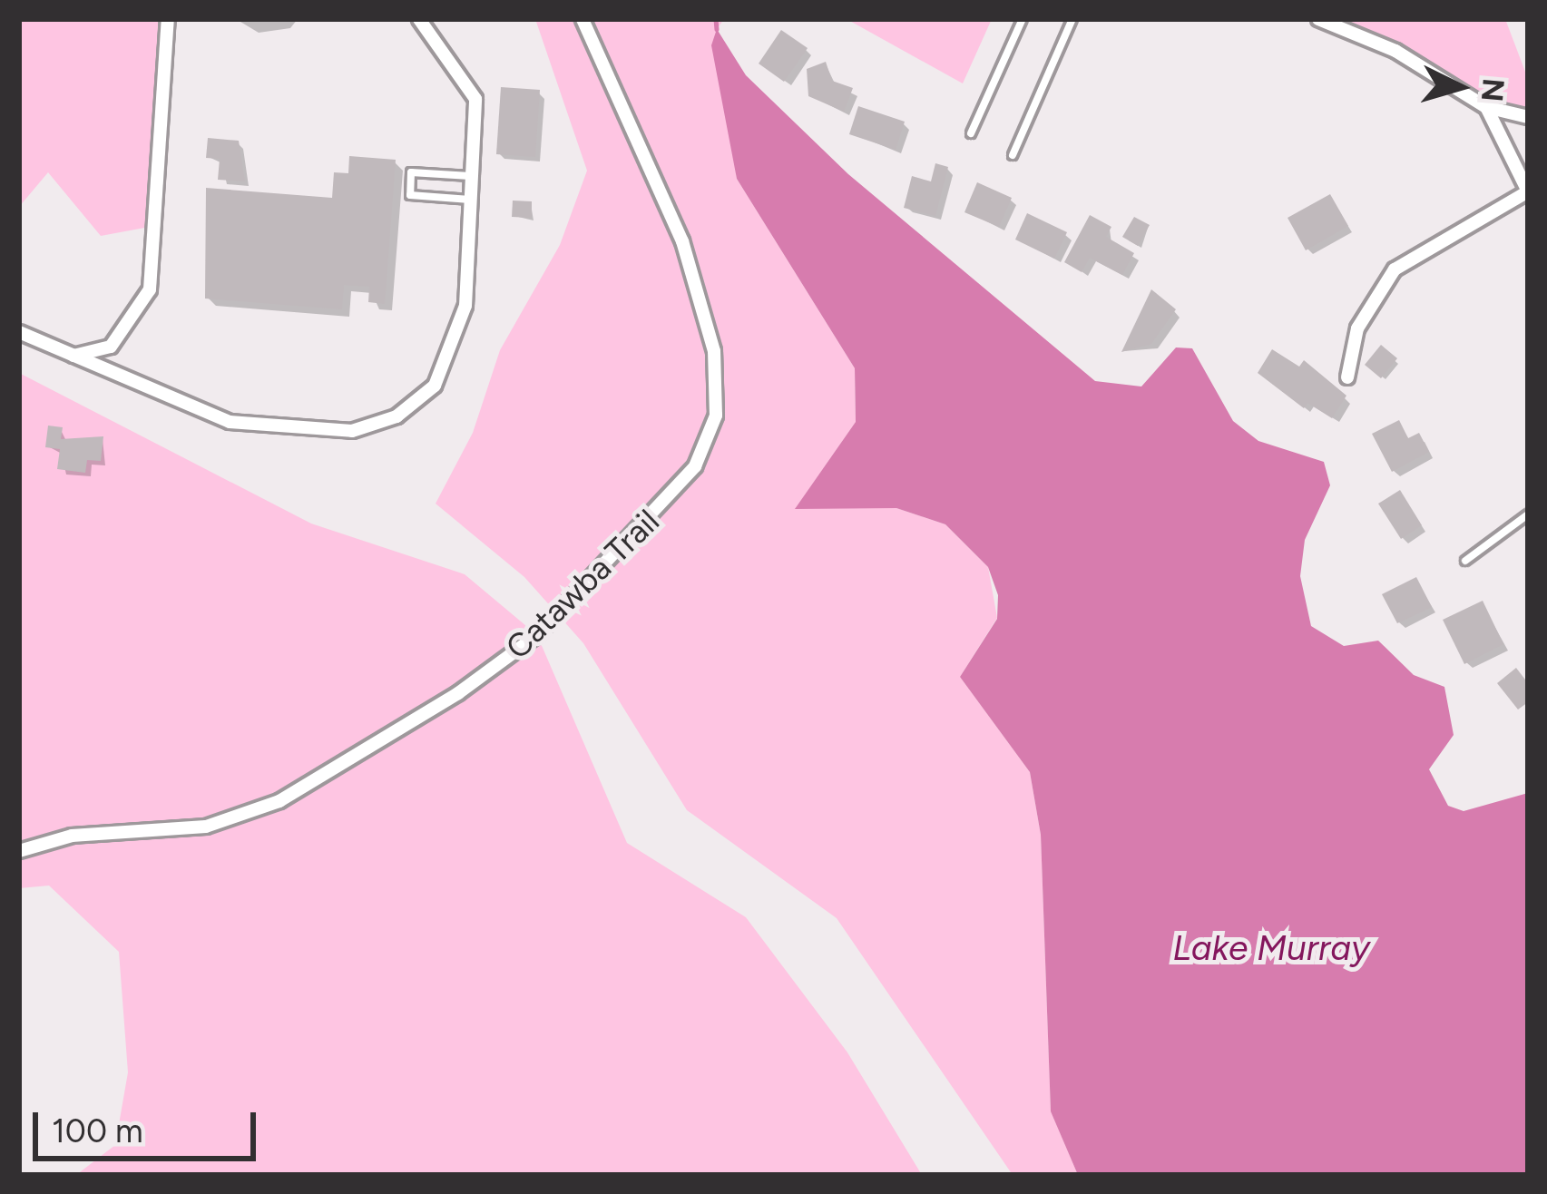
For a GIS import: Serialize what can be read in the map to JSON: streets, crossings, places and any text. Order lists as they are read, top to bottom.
{
  "streets": {
    "street": ["Catawba Trail"]
  },
  "water": ["Lake Murray"],
  "scale_bar": "100 m",
  "north": "right"
}
